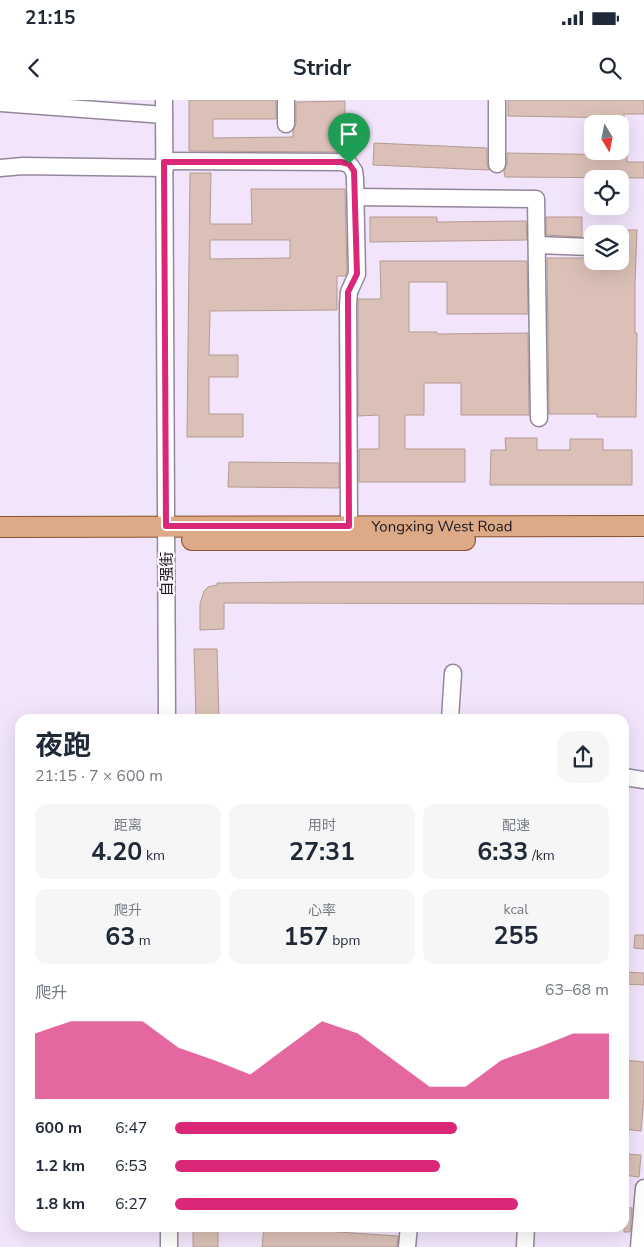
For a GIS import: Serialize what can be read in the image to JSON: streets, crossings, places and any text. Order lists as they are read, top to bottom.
{
  "streets": {
    "main road": ["Yongxing West Road"],
    "street": ["自强街"]
  },
  "crossings": [
    ["Yongxing West Road", "自强街"]
  ],
  "north": "bottom",
  "page": {
    "status": "21:15",
    "header": "Stridr",
    "heading": ["夜跑", "21:15 · 7 × 600 m"],
    "stats": [
      ["距离", "4.20 km"],
      ["用时", "27:31"],
      ["配速", "6:33 /km"],
      ["爬升", "63 m"],
      ["心率", "157 bpm"],
      ["kcal", "255"]
    ],
    "chart": ["爬升", "63–68 m"],
    "list": [
      {
        "name": "600 m",
        "note": "6:47"
      },
      {
        "name": "1.2 km",
        "note": "6:53"
      },
      {
        "name": "1.8 km",
        "note": "6:27"
      }
    ]
  }
}
